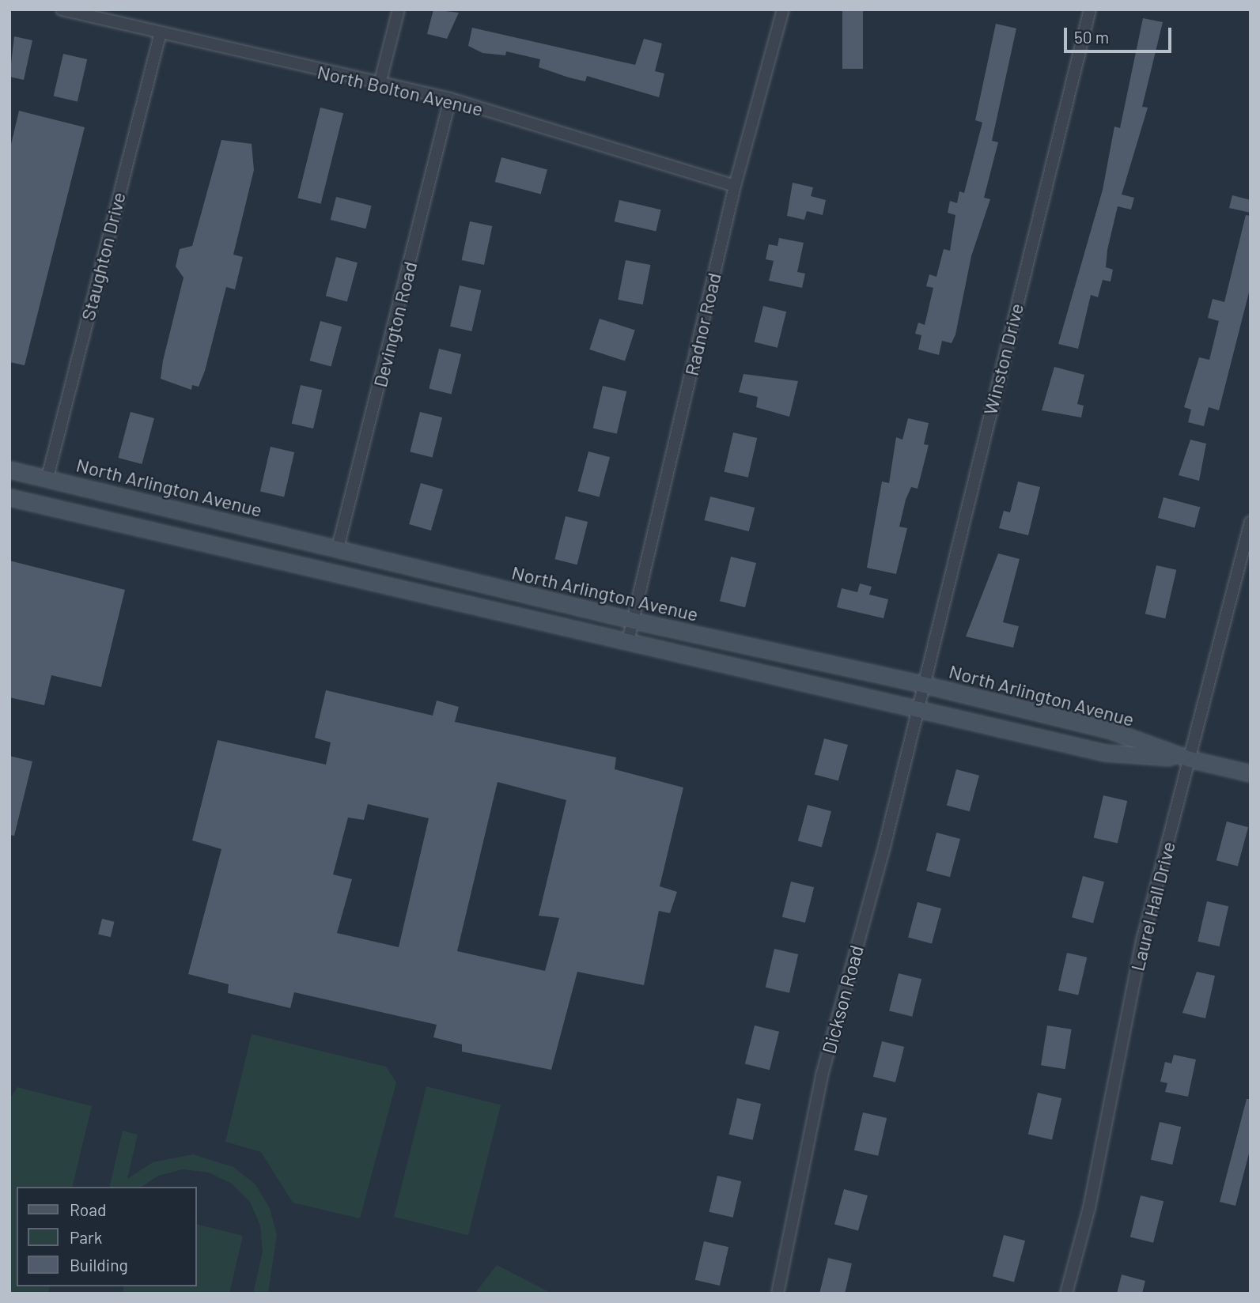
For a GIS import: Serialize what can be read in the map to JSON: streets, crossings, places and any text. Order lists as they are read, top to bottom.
{
  "streets": {
    "main road": ["North Arlington Avenue"],
    "street": [
      "North Bolton Avenue",
      "Staughton Drive",
      "Devington Road",
      "Radnor Road",
      "Winston Drive",
      "Laurel Hall Drive",
      "Dickson Road"
    ]
  },
  "crossings": [
    ["North Bolton Avenue", "Staughton Drive"],
    ["North Bolton Avenue", "Devington Road"],
    ["North Bolton Avenue", "Radnor Road"],
    ["Staughton Drive", "North Arlington Avenue"],
    ["Devington Road", "North Arlington Avenue"],
    ["Radnor Road", "North Arlington Avenue"],
    ["Winston Drive", "North Arlington Avenue"],
    ["Winston Drive", "Dickson Road"],
    ["North Arlington Avenue", "Laurel Hall Drive"],
    ["North Arlington Avenue", "Dickson Road"]
  ],
  "legend": ["Road", "Park", "Building"],
  "scale_bar": "50 m"
}
